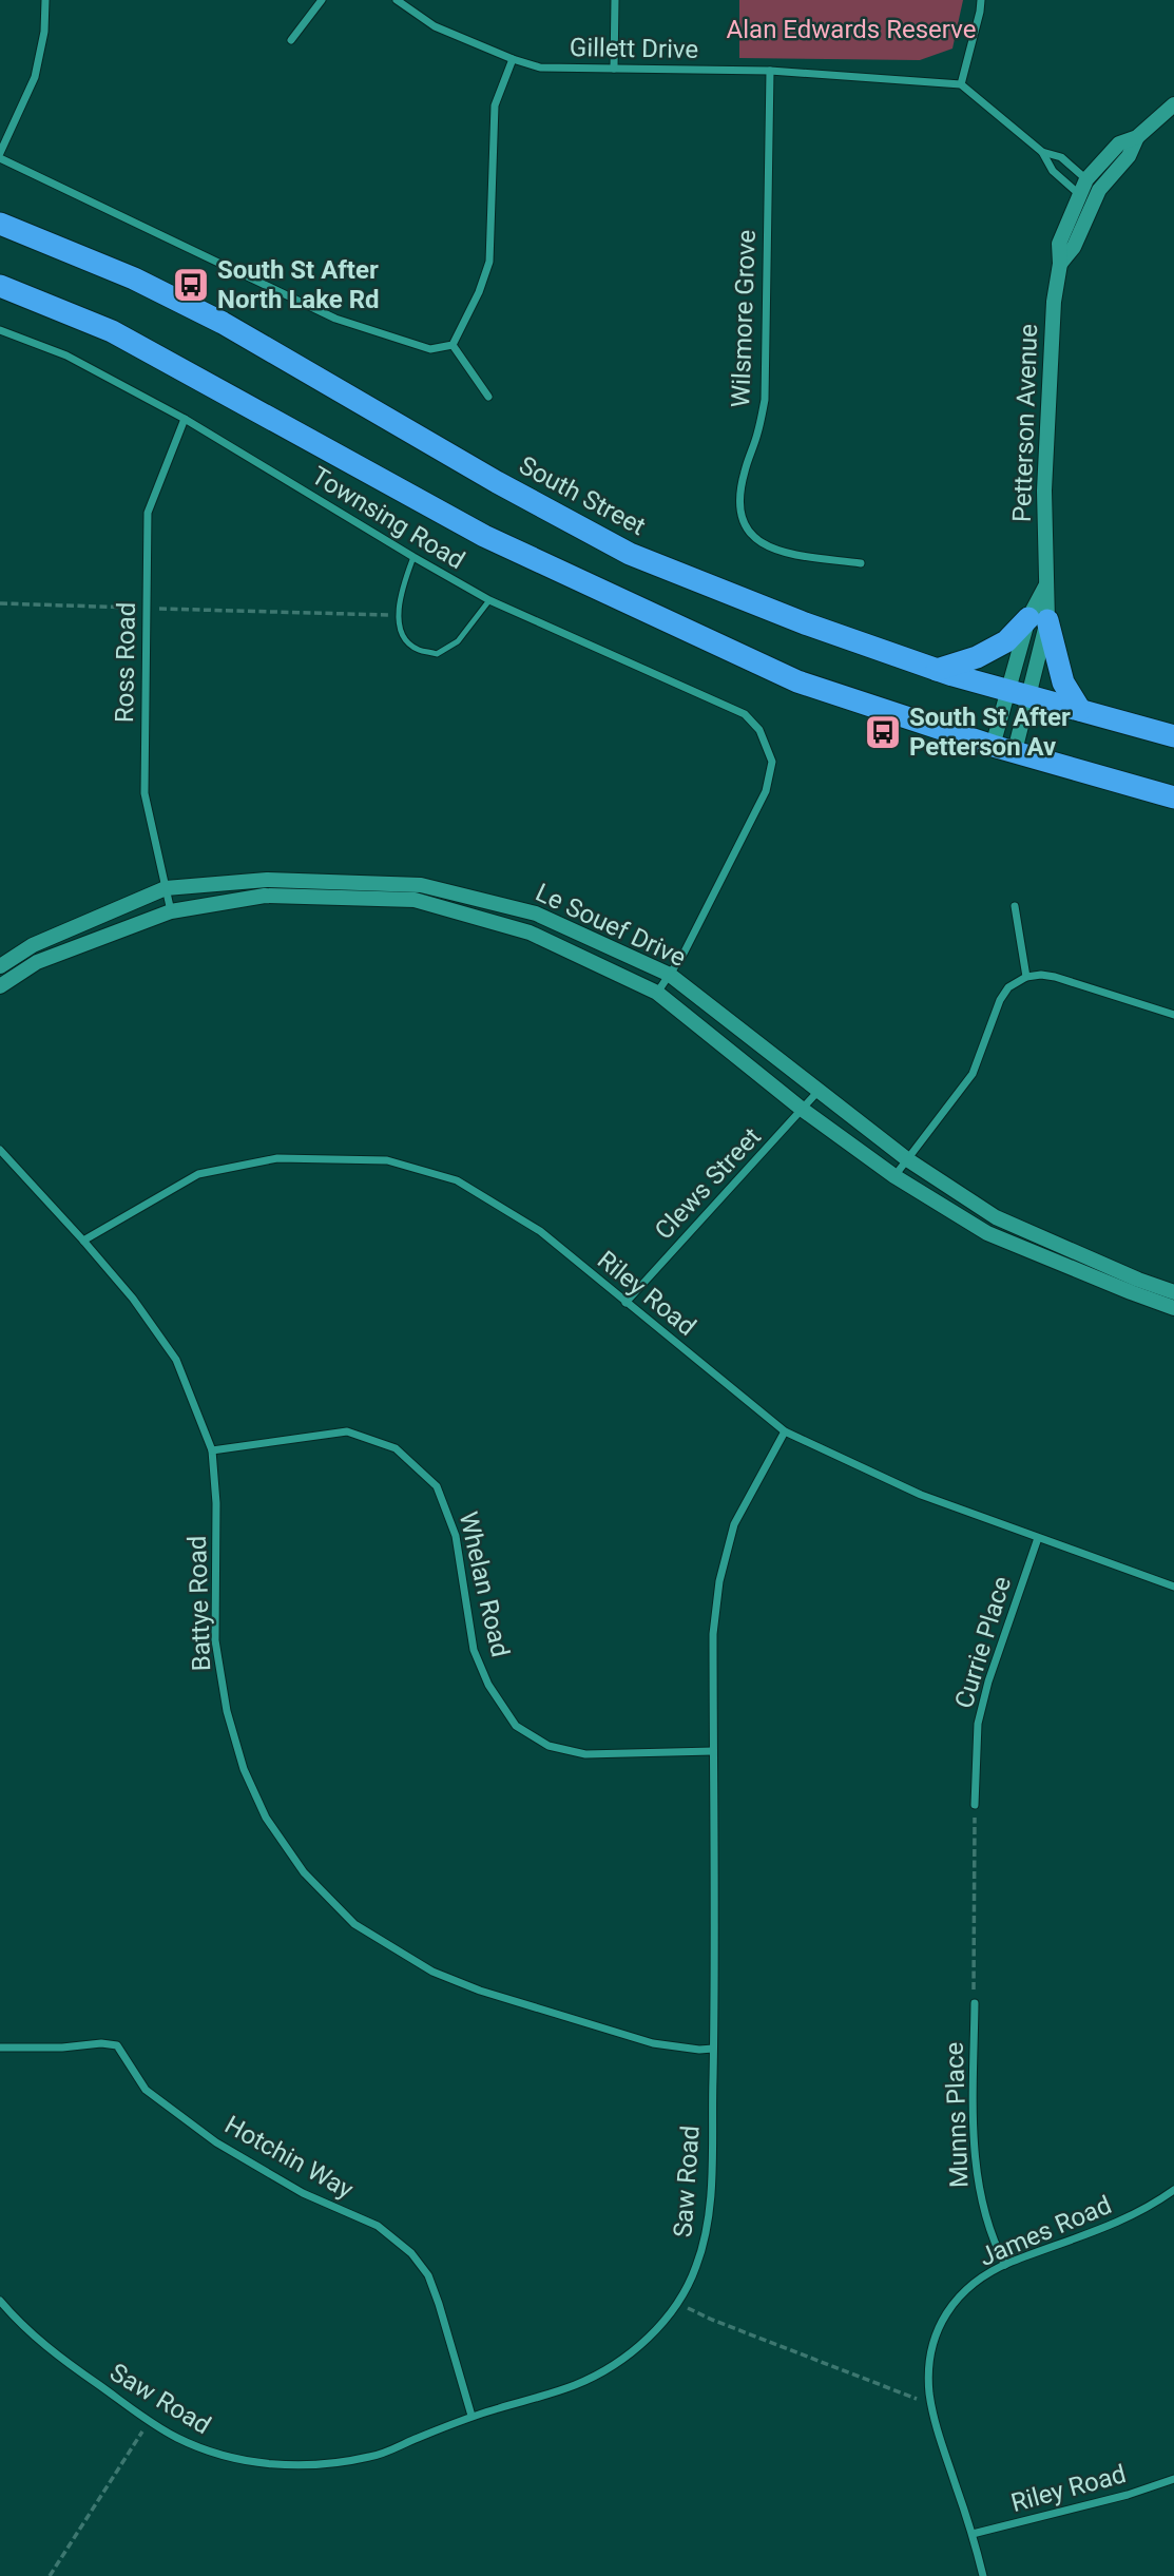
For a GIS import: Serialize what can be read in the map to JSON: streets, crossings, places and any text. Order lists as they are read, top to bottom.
{
  "streets": {
    "highway": ["South Street"],
    "street": [
      "Gillett Drive",
      "Wilsmore Grove",
      "Petterson Avenue",
      "Townsing Road",
      "Ross Road",
      "Le Souef Drive",
      "Clews Street",
      "Riley Road",
      "Whelan Road",
      "Battye Road",
      "Currie Place",
      "Munns Place",
      "Hotchin Way",
      "Saw Road",
      "James Road"
    ]
  },
  "crossings": [
    ["Gillett Drive", "Wilsmore Grove"],
    ["Petterson Avenue", "South Street"],
    ["Townsing Road", "Ross Road"],
    ["Townsing Road", "Le Souef Drive"],
    ["Ross Road", "Le Souef Drive"],
    ["Le Souef Drive", "Clews Street"],
    ["Clews Street", "Riley Road"],
    ["Riley Road", "Battye Road"],
    ["Riley Road", "Currie Place"],
    ["Riley Road", "Saw Road"],
    ["Riley Road", "James Road"],
    ["Whelan Road", "Battye Road"],
    ["Whelan Road", "Saw Road"],
    ["Battye Road", "Saw Road"],
    ["Munns Place", "James Road"],
    ["Hotchin Way", "Saw Road"]
  ],
  "parks": ["Alan Edwards Reserve"],
  "places": {
    "bus stop": ["South St After North Lake Rd", "South St After Petterson Av"]
  }
}
